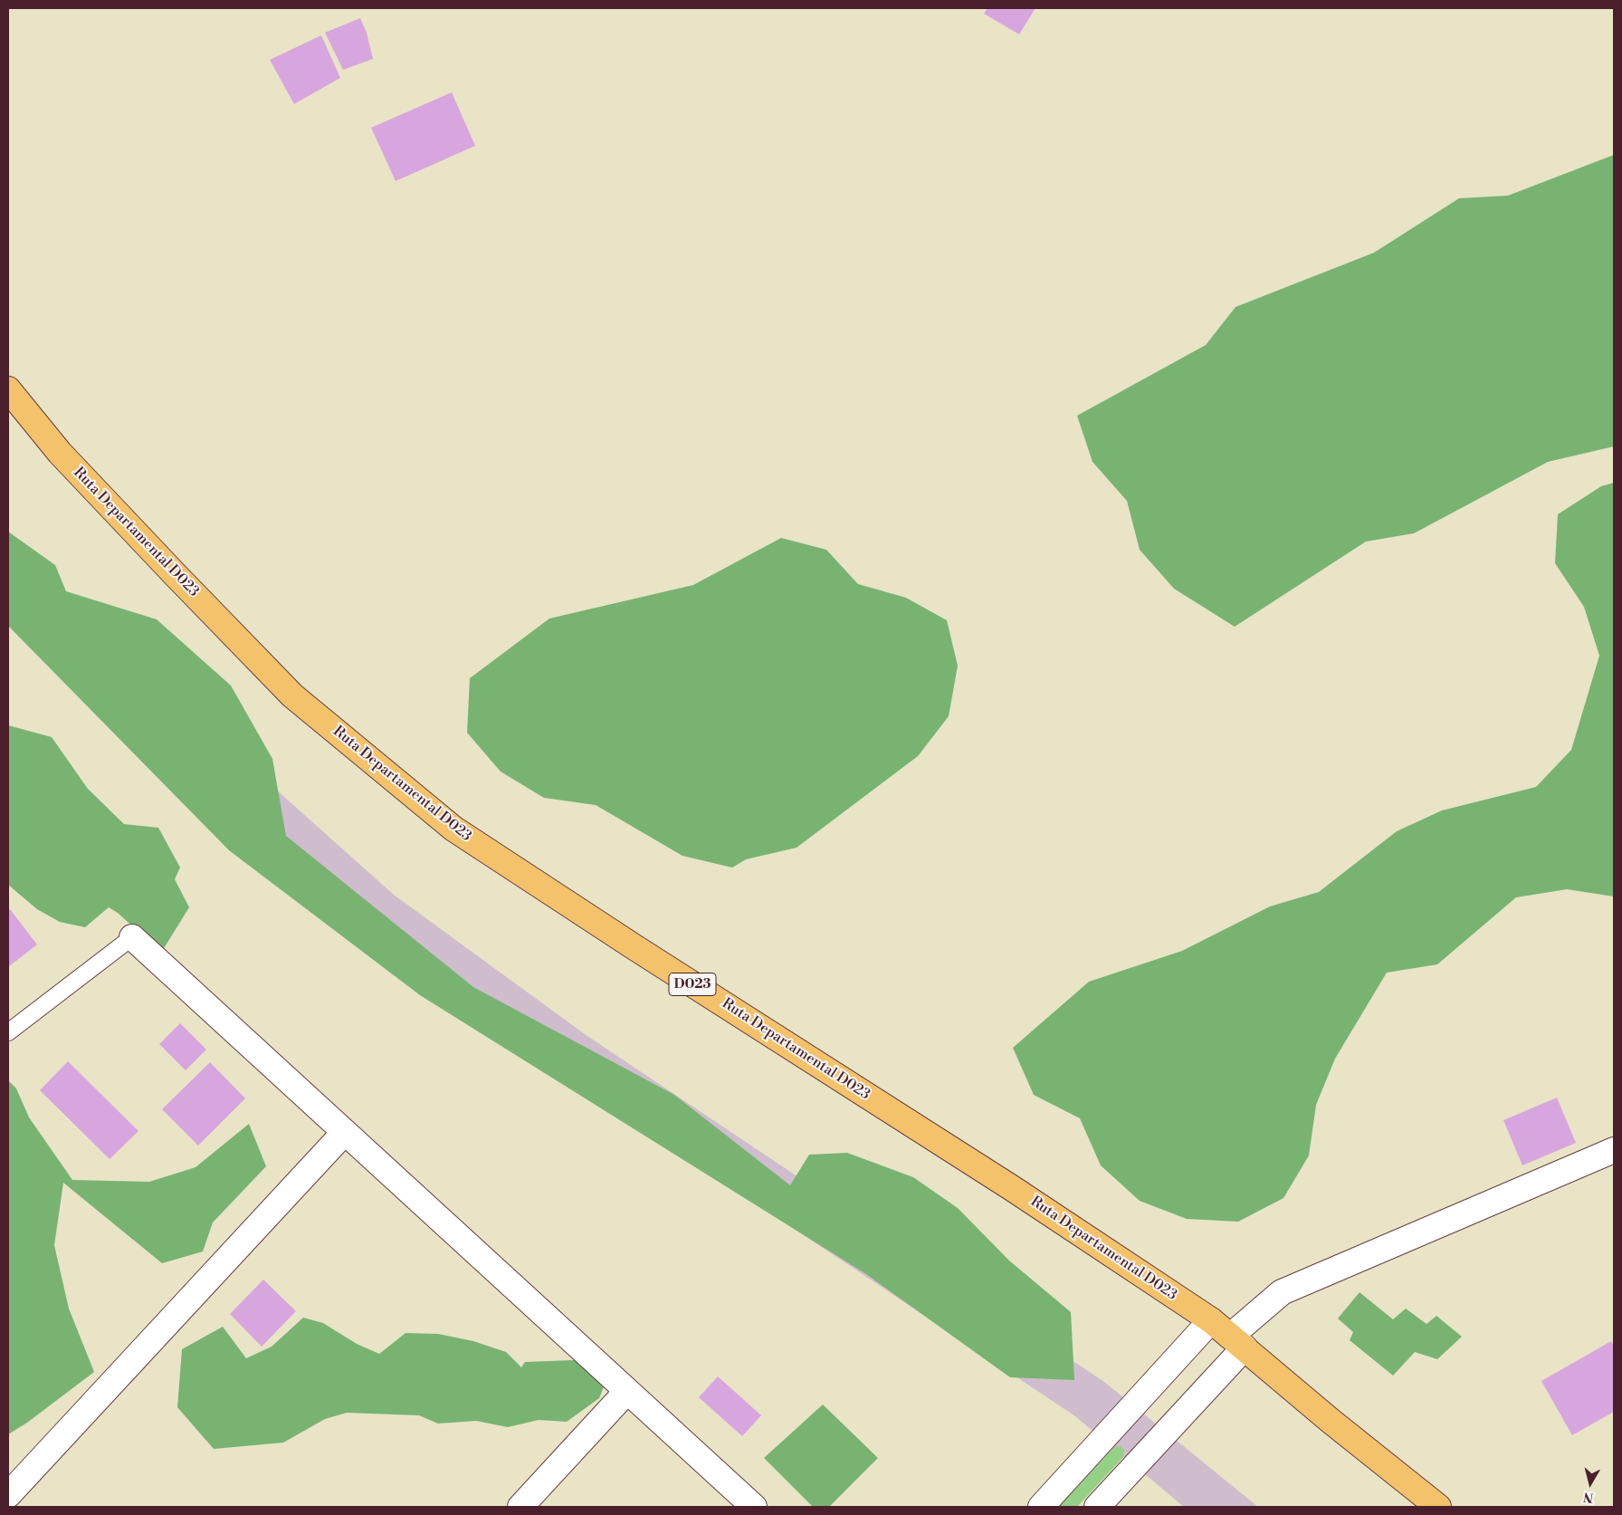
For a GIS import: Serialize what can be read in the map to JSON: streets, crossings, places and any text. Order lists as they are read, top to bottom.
{
  "streets": {
    "main road": ["Ruta Departamental D023", "D023"]
  },
  "north": "bottom"
}
